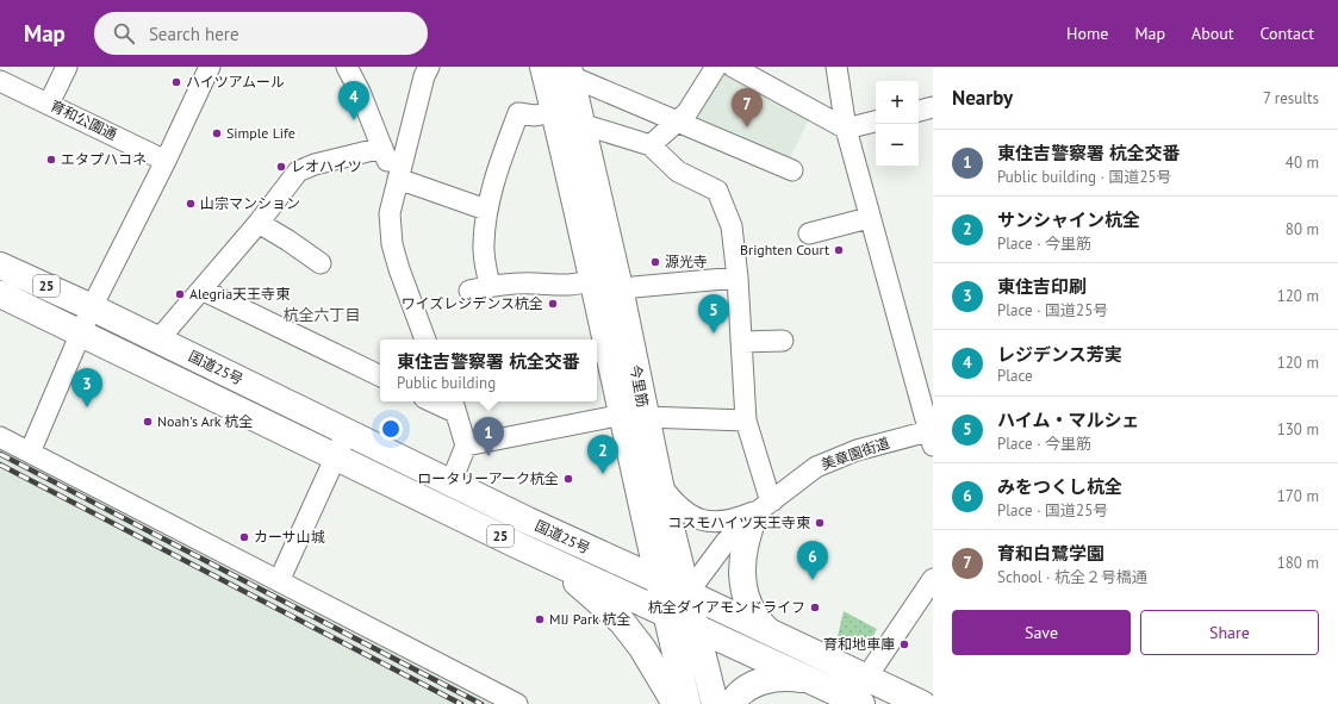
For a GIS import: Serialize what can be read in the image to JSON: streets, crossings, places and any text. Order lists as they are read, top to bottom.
{
  "streets": {
    "main road": ["25", "国道25号", "今里筋"],
    "street": ["育和公園通", "美章園街道"]
  },
  "crossings": [
    ["国道25号", "今里筋"],
    ["国道25号", "美章園街道"],
    ["今里筋", "美章園街道"]
  ],
  "districts": ["杭全六丁目"],
  "places": [
    "ハイツアムール",
    "Simple Life",
    "エタプハコネ",
    "レオハイツ",
    "山宗マンション",
    "Brighten Court",
    "源光寺",
    "Alegria天王寺東",
    "ワイズレジデンス杭全",
    "Noah's Ark 杭全",
    "ロータリーアーク杭全",
    "コスモハイツ天王寺東",
    "カーサ山城",
    "杭全ダイアモンドライフ",
    "MIJ Park 杭全",
    "育和地車庫"
  ],
  "page": {
    "header": "Map",
    "search": "Search here",
    "nav": [
      "Home",
      "Map",
      "About",
      "Contact"
    ],
    "heading": ["Nearby", "7 results"],
    "map_buttons": ["+", "−"],
    "pins": [
      "4",
      "7",
      "5",
      "3",
      "1",
      "2",
      "6"
    ],
    "list": [
      {
        "mark": "1",
        "name": "東住吉警察署 杭全交番",
        "note": "Public building · 国道25号",
        "value": "40 m"
      },
      {
        "mark": "2",
        "name": "サンシャイン杭全",
        "note": "Place · 今里筋",
        "value": "80 m"
      },
      {
        "mark": "3",
        "name": "東住吉印刷",
        "note": "Place · 国道25号",
        "value": "120 m"
      },
      {
        "mark": "4",
        "name": "レジデンス芳実",
        "note": "Place",
        "value": "120 m"
      },
      {
        "mark": "5",
        "name": "ハイム・マルシェ",
        "note": "Place · 今里筋",
        "value": "130 m"
      },
      {
        "mark": "6",
        "name": "みをつくし杭全",
        "note": "Place · 国道25号",
        "value": "170 m"
      },
      {
        "mark": "7",
        "name": "育和白鷺学園",
        "note": "School · 杭全２号橋通",
        "value": "180 m"
      }
    ],
    "popup": ["東住吉警察署 杭全交番", "Public building"],
    "buttons": ["Save", "Share"]
  }
}
